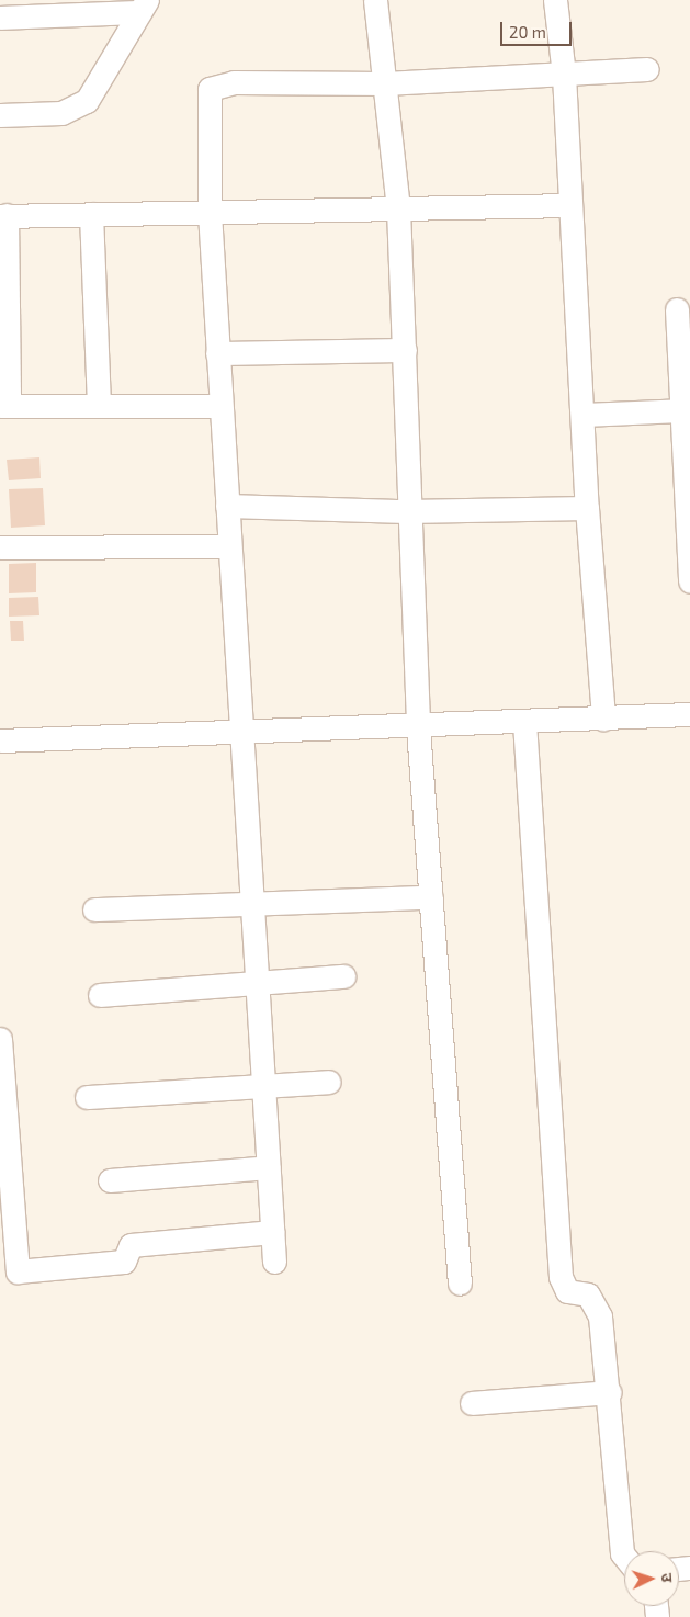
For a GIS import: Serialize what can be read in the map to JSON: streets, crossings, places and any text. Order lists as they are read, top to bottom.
{
  "scale_bar": "20 m",
  "north": "right"
}
